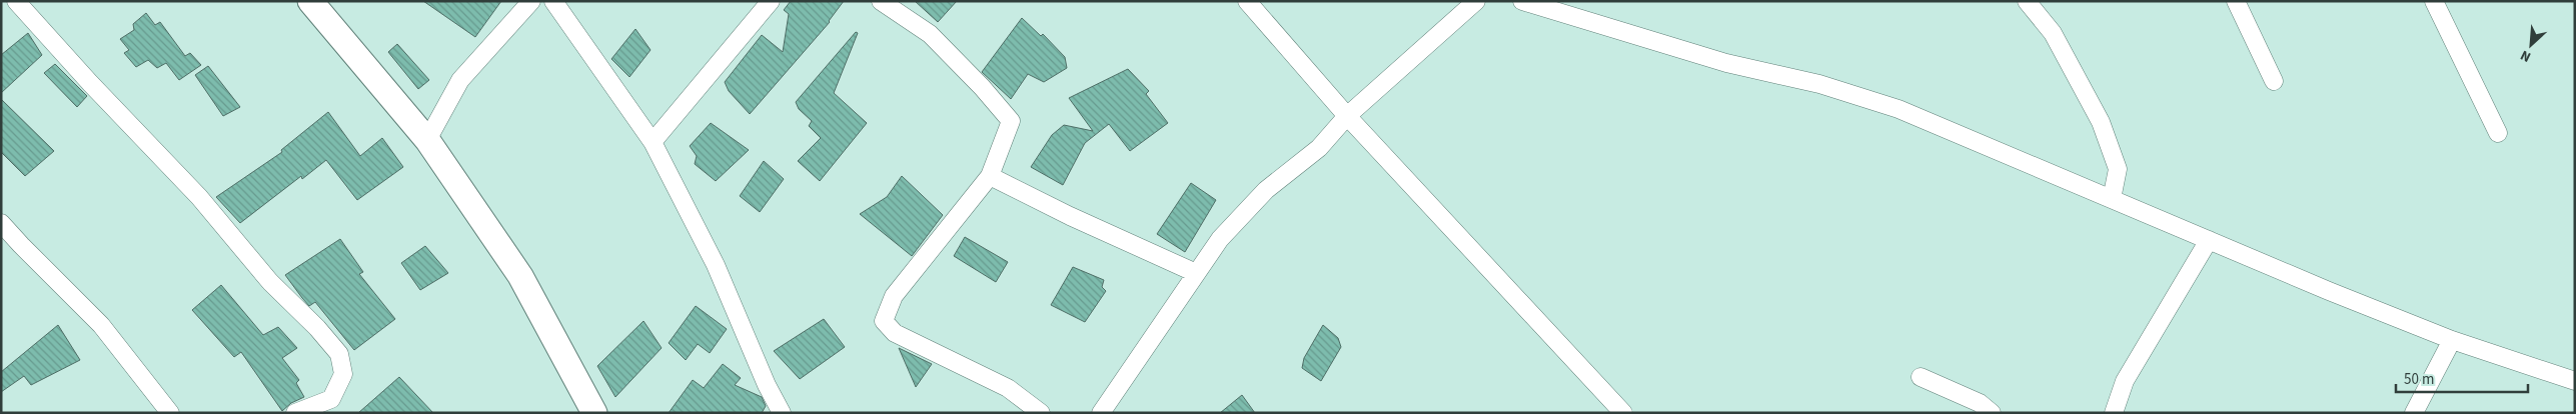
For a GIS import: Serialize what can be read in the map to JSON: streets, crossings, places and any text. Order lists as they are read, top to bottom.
{
  "scale_bar": "50 m",
  "north": "bottom left"
}
